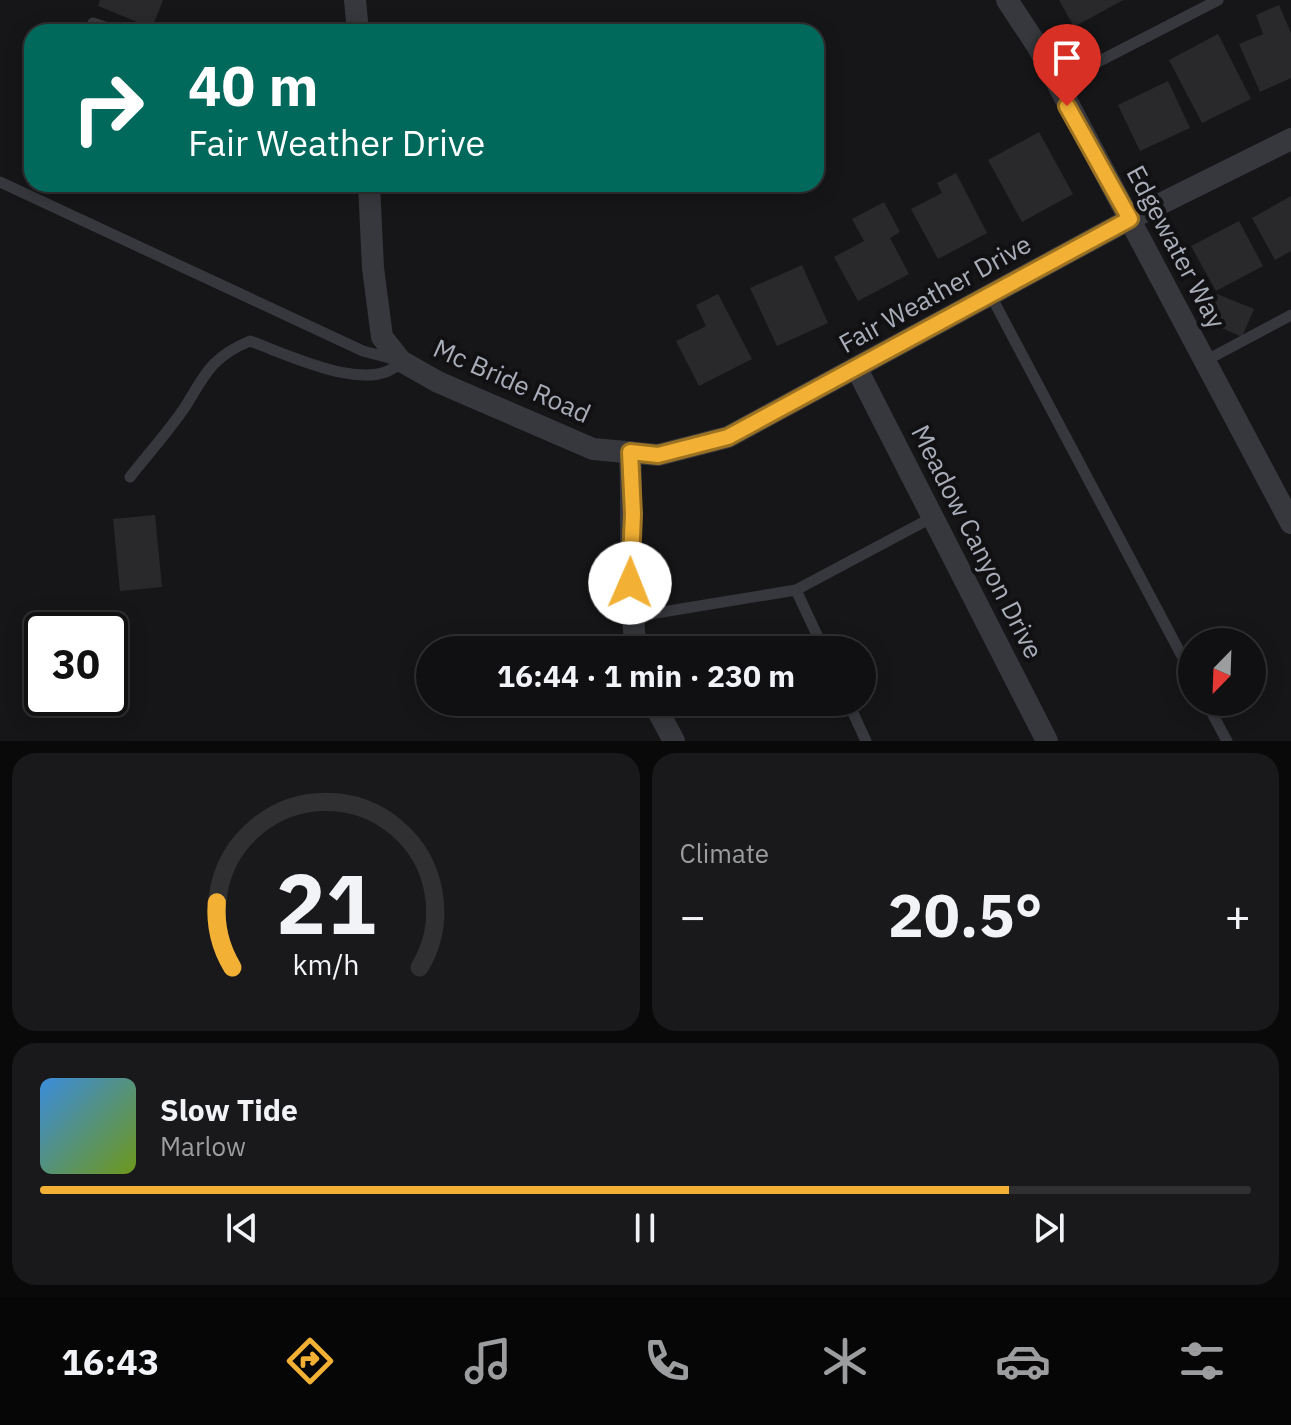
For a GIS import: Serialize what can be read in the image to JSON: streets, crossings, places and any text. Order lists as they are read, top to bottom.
{
  "streets": {
    "street": [
      "Edgewater Way",
      "Fair Weather Drive",
      "Mc Bride Road",
      "Meadow Canyon Drive"
    ]
  },
  "crossings": [
    ["Edgewater Way", "Fair Weather Drive"],
    ["Fair Weather Drive", "Mc Bride Road"],
    ["Fair Weather Drive", "Meadow Canyon Drive"]
  ],
  "north": "bottom left",
  "page": {
    "turn": ["40 m", "Fair Weather Drive"],
    "limit": "30",
    "trip": "16:44 · 1 min · 230 m",
    "tile": "Climate",
    "heat": ["−", "20.5°", "+"],
    "song": ["Slow Tide", "Marlow"],
    "tabs": "16:43",
    "gauge": ["21", "km/h"]
  }
}
